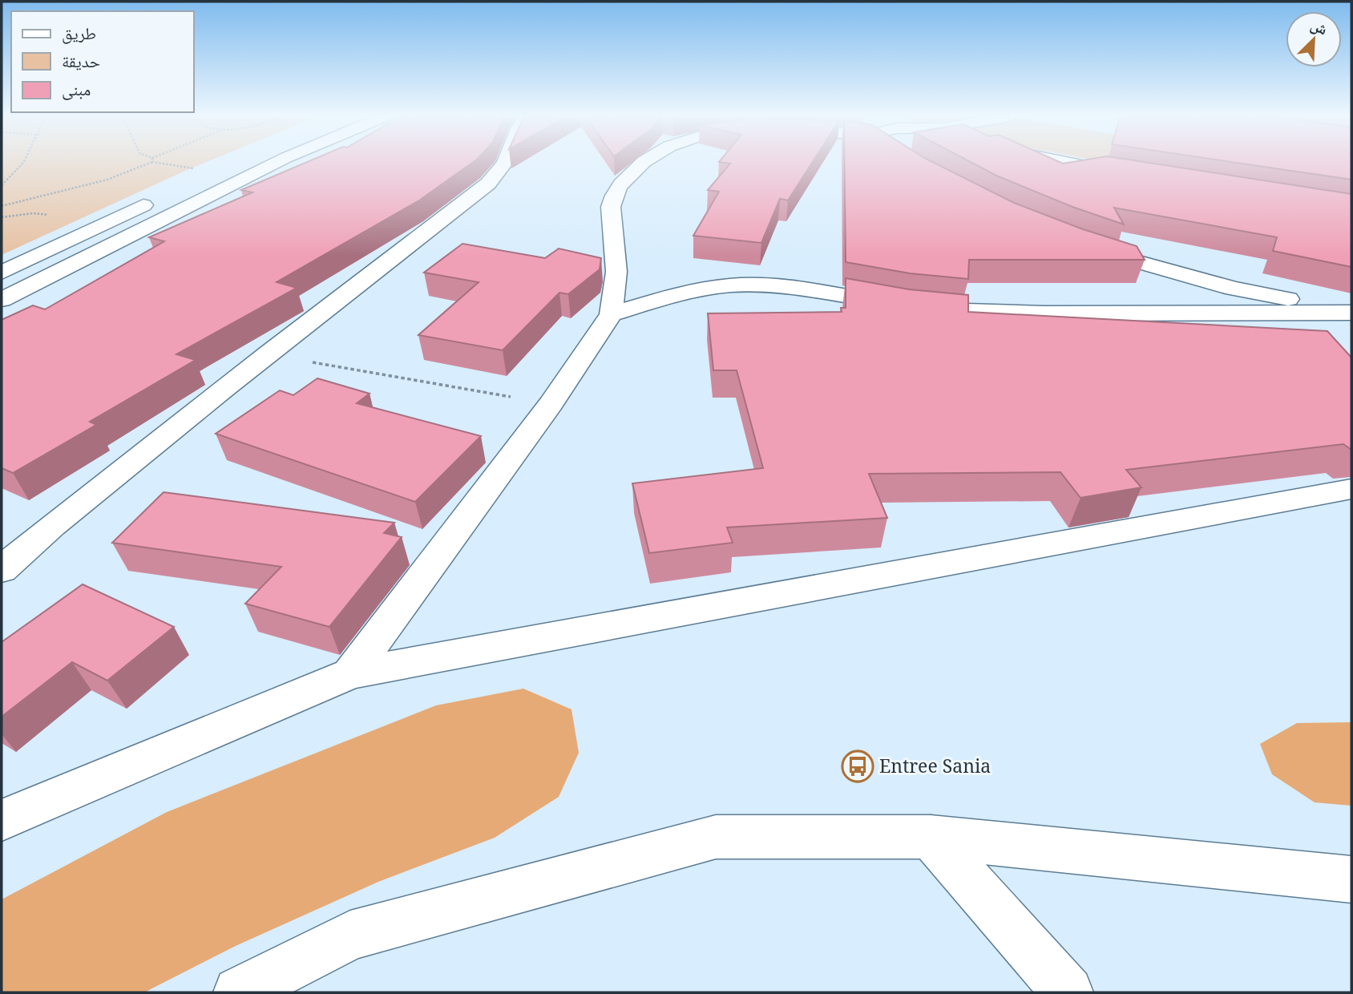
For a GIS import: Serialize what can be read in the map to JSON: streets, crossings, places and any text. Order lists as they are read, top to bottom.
{
  "places": {
    "bus stop": ["Entree Sania"]
  },
  "legend": ["طريق", "حديقة", "مبنى"],
  "north": "top right"
}
